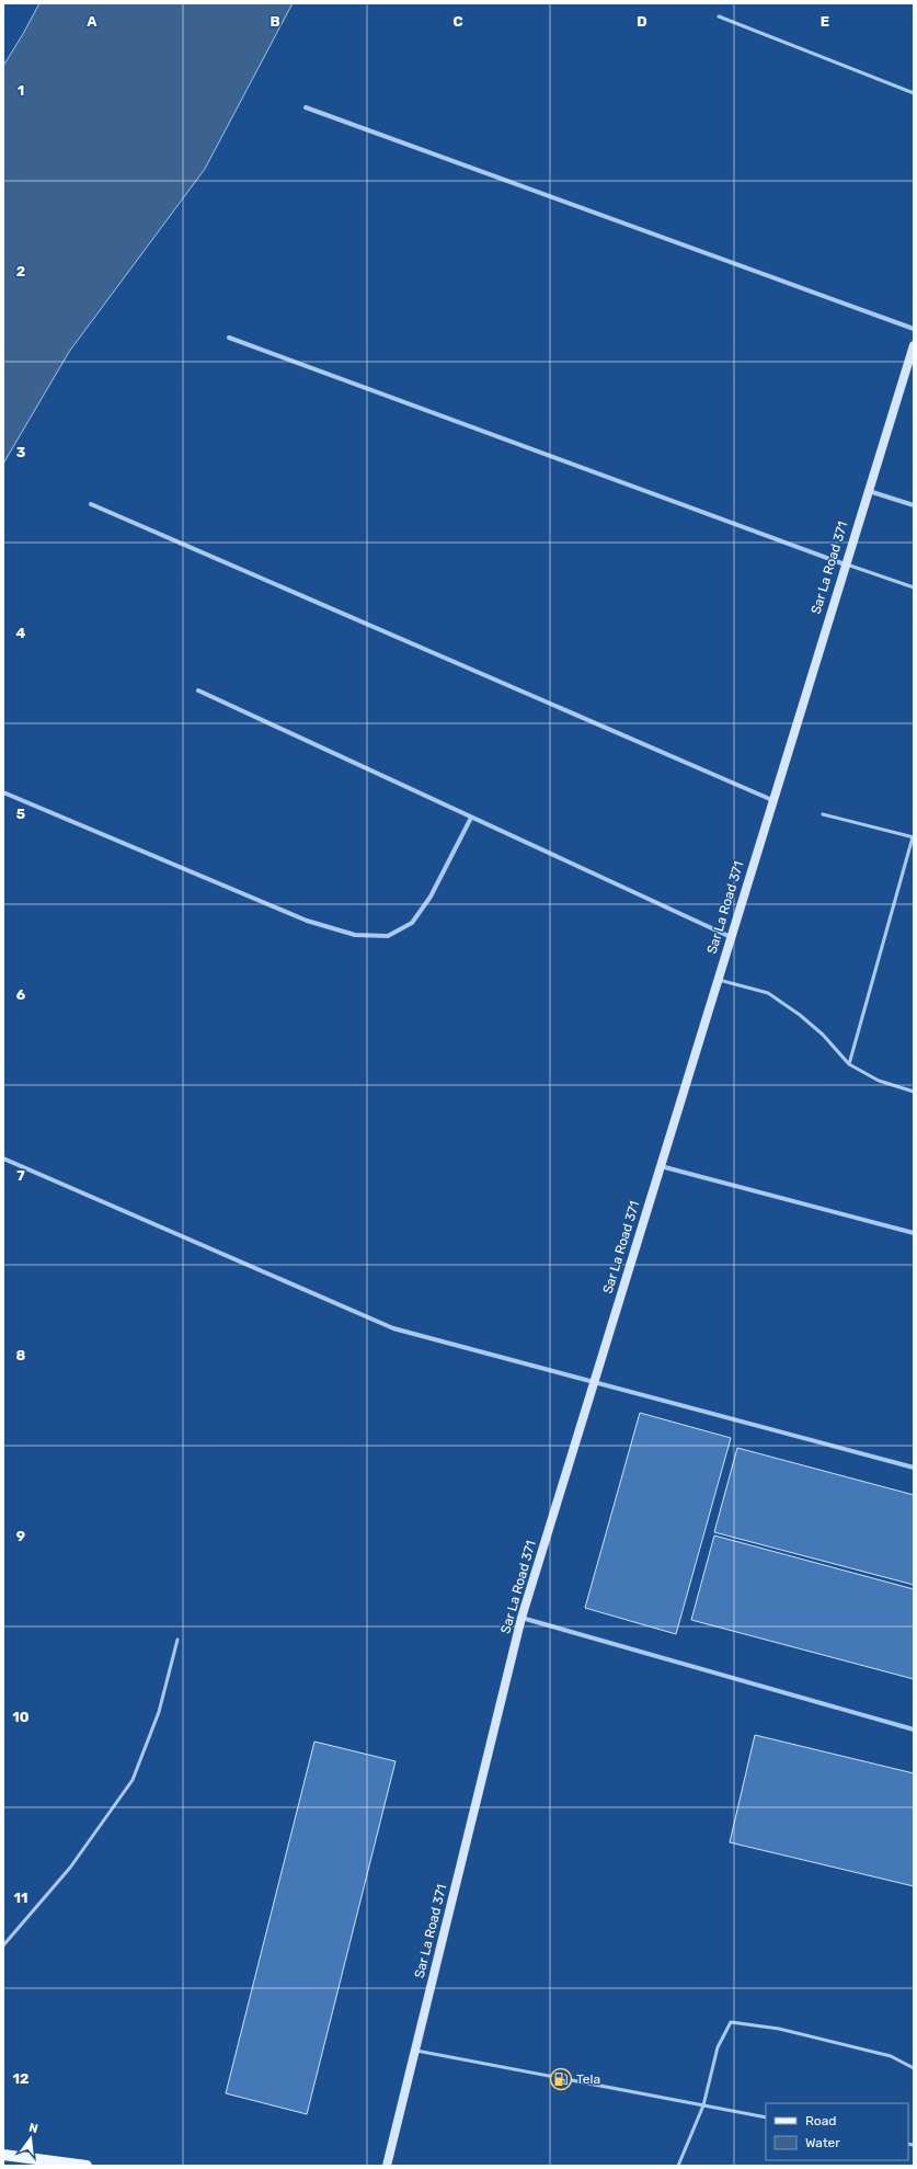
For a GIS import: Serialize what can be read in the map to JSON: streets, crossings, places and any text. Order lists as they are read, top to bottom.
{
  "streets": {
    "street": ["Sar La Road 371"]
  },
  "places": {
    "fuel station": ["Tela"]
  },
  "legend": ["Road", "Water"],
  "north": "top",
  "grid": {
    "columns": [
      "A",
      "B",
      "C",
      "D",
      "E"
    ],
    "rows": [
      "1",
      "2",
      "3",
      "4",
      "5",
      "6",
      "7",
      "8",
      "9",
      "10",
      "11",
      "12"
    ]
  }
}
